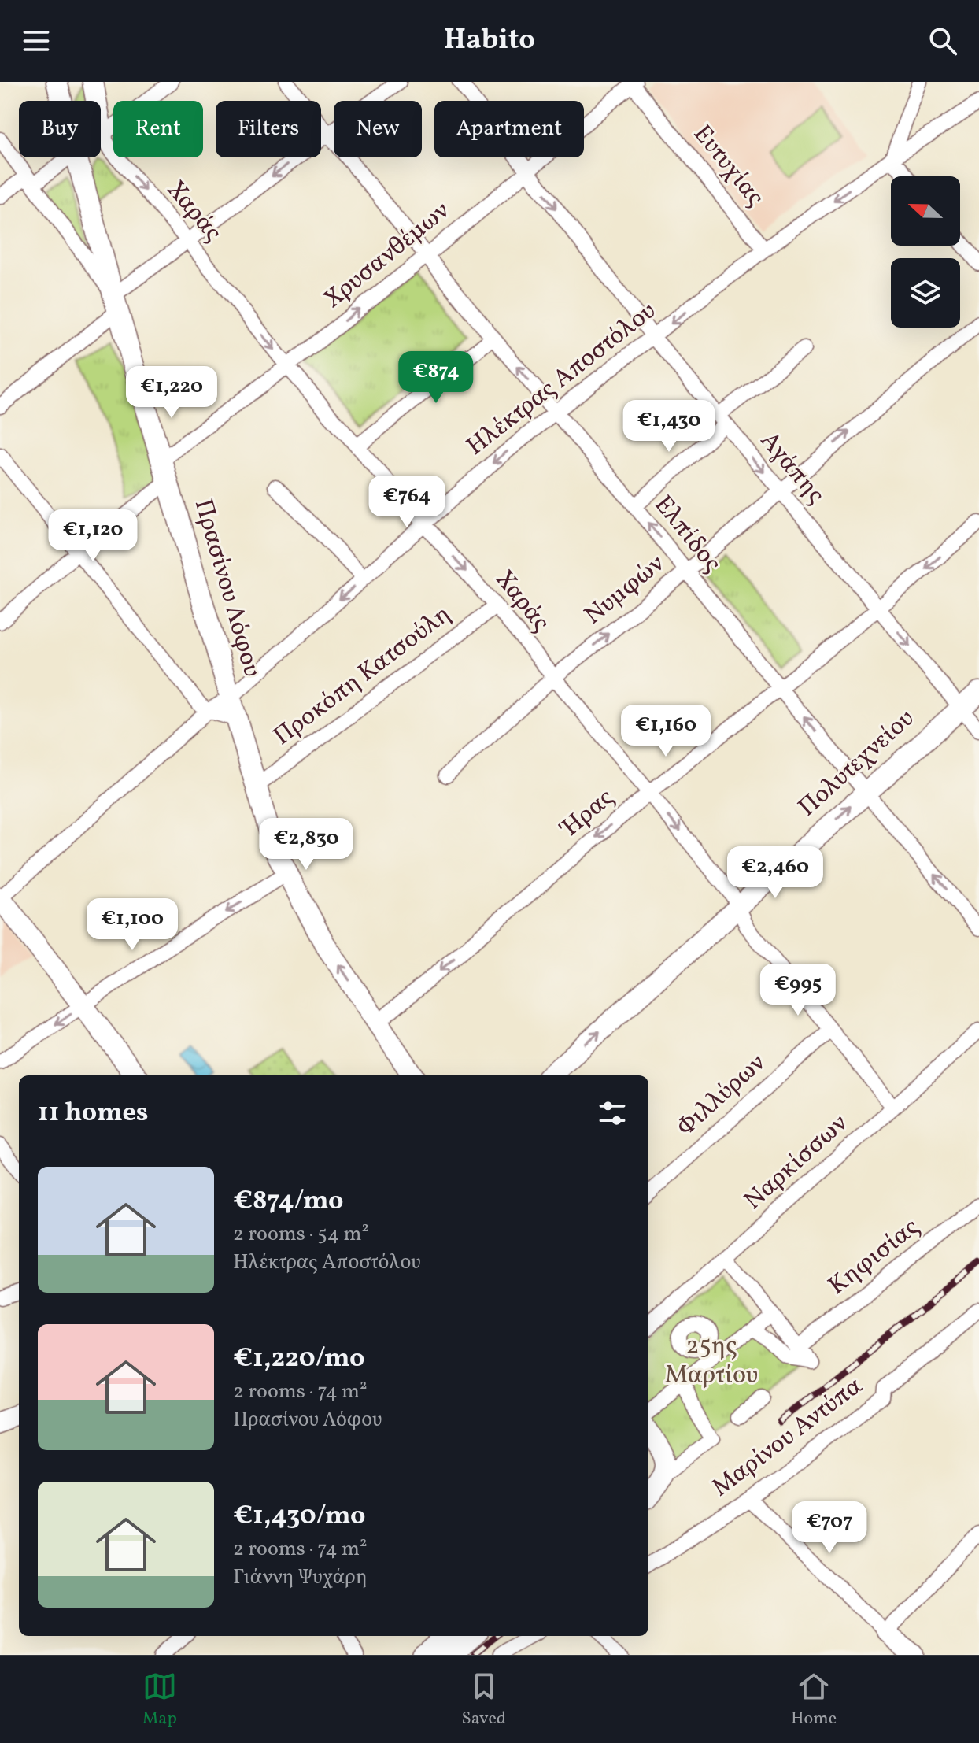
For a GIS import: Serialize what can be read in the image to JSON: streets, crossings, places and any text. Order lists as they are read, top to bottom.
{
  "streets": {
    "street": [
      "Ευτυχίας",
      "Χαράς",
      "Χρυσανθέμων",
      "Ηλέκτρας Αποστόλου",
      "Αγάπης",
      "Ελπίδος",
      "Πρασίνου Λόφου",
      "Νυμφών",
      "Προκόπη Κατσούλη",
      "Πολυτεχνείου",
      "Ήρας",
      "Φιλλύρων",
      "Ναρκίσσων",
      "Κηφισίας",
      "Μαρίνου Αντύπα"
    ]
  },
  "crossings": [
    ["Ευτυχίας", "Χρυσανθέμων"],
    ["Ευτυχίας", "Ηλέκτρας Αποστόλου"],
    ["Χαράς", "Χρυσανθέμων"],
    ["Χαράς", "Ηλέκτρας Αποστόλου"],
    ["Χαράς", "Νυμφών"],
    ["Χαράς", "Προκόπη Κατσούλη"],
    ["Χαράς", "Πολυτεχνείου"],
    ["Χαράς", "Ήρας"],
    ["Χαράς", "Φιλλύρων"],
    ["Χαράς", "Ναρκίσσων"],
    ["Χρυσανθέμων", "Αγάπης"],
    ["Χρυσανθέμων", "Ελπίδος"],
    ["Χρυσανθέμων", "Πρασίνου Λόφου"],
    ["Ηλέκτρας Αποστόλου", "Αγάπης"],
    ["Ηλέκτρας Αποστόλου", "Ελπίδος"],
    ["Ηλέκτρας Αποστόλου", "Πρασίνου Λόφου"],
    ["Αγάπης", "Νυμφών"],
    ["Αγάπης", "Πολυτεχνείου"],
    ["Αγάπης", "Ήρας"],
    ["Ελπίδος", "Νυμφών"],
    ["Ελπίδος", "Πολυτεχνείου"],
    ["Ελπίδος", "Ήρας"],
    ["Πρασίνου Λόφου", "Προκόπη Κατσούλη"],
    ["Πρασίνου Λόφου", "Ήρας"]
  ],
  "one_way": [
    "Χαράς",
    "Αγάπης",
    "Ελπίδος",
    "Νυμφών",
    "Πολυτεχνείου",
    "Ήρας"
  ],
  "parks": ["25ης Μαρτίου"],
  "north": "left",
  "page": {
    "header": "Habito",
    "chip": [
      "Buy",
      "Rent",
      "Filters",
      "New",
      "Apartment"
    ],
    "price": [
      "€874",
      "€1,220",
      "€1,430",
      "€764",
      "€1,120",
      "€1,160",
      "€2,830",
      "€2,460",
      "€1,100",
      "€995",
      "€707"
    ],
    "heading": "11 homes",
    "list": [
      {
        "name": "€874/mo",
        "note": "2 rooms · 54 m² · Ηλέκτρας Αποστόλου"
      },
      {
        "name": "€1,220/mo",
        "note": "2 rooms · 74 m² · Πρασίνου Λόφου"
      },
      {
        "name": "€1,430/mo",
        "note": "2 rooms · 74 m² · Γιάννη Ψυχάρη"
      }
    ],
    "tabs": ["Map", "Saved", "Home"]
  }
}
